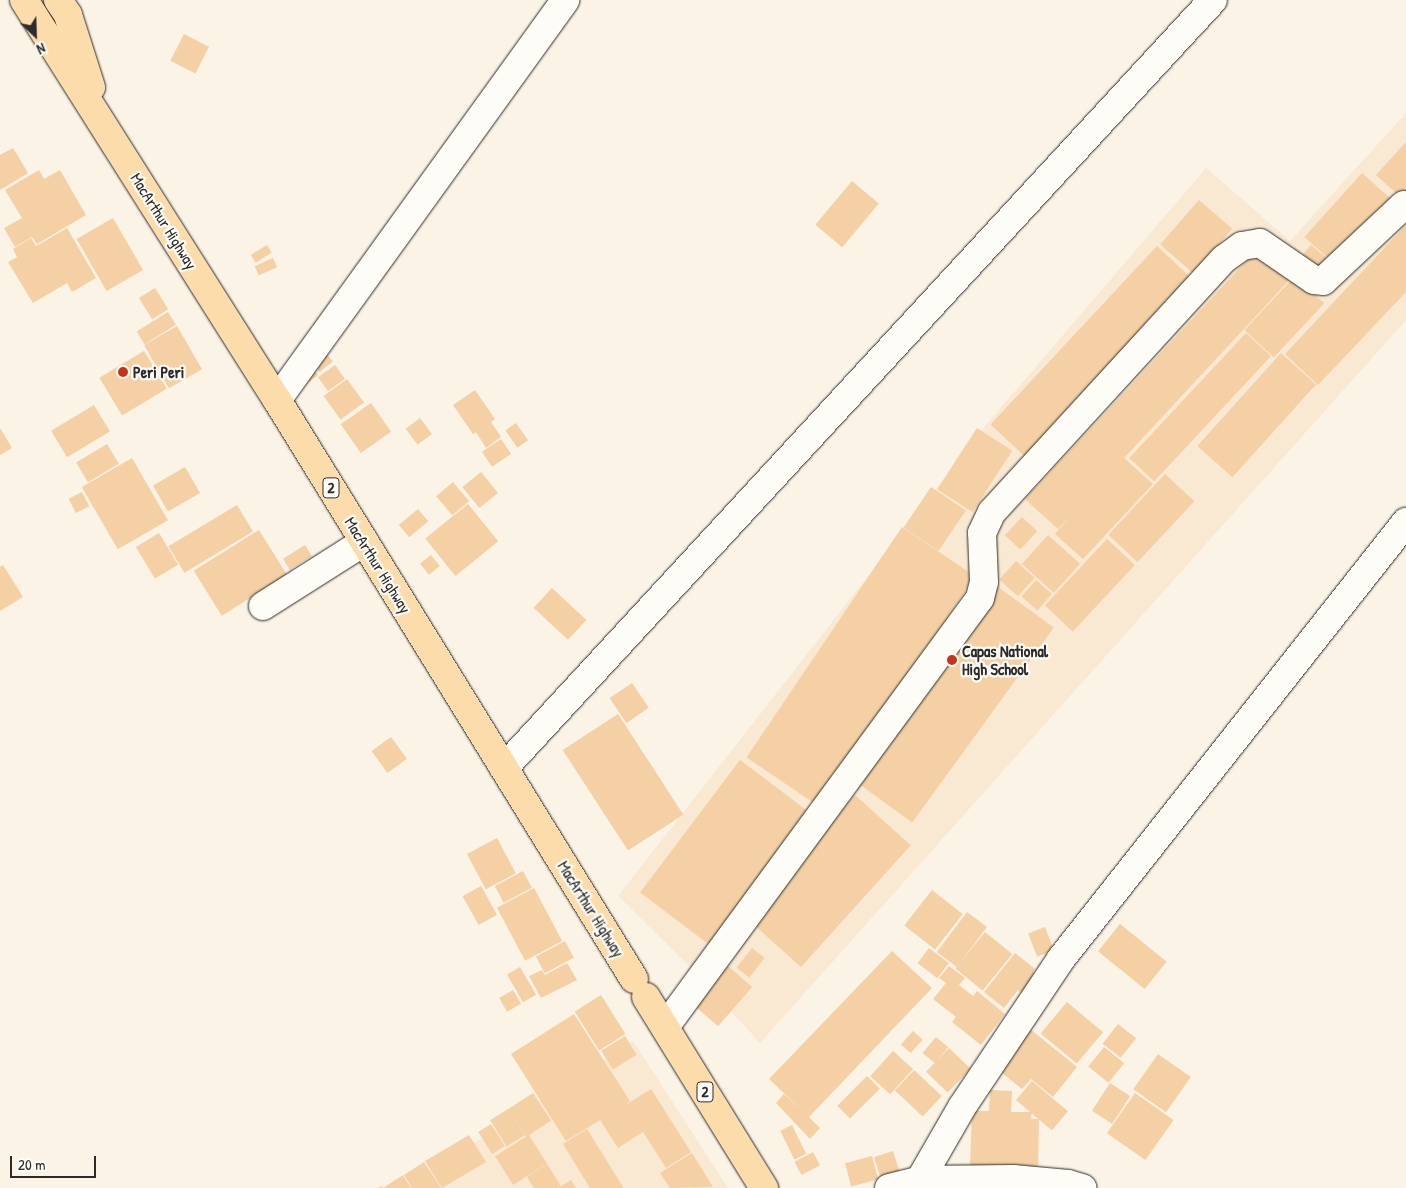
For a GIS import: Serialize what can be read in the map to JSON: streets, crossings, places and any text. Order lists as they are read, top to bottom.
{
  "streets": {
    "highway": ["MacArthur Highway", "2"]
  },
  "places": ["Peri Peri", "Capas National High School"],
  "scale_bar": "20 m",
  "north": "bottom right"
}
